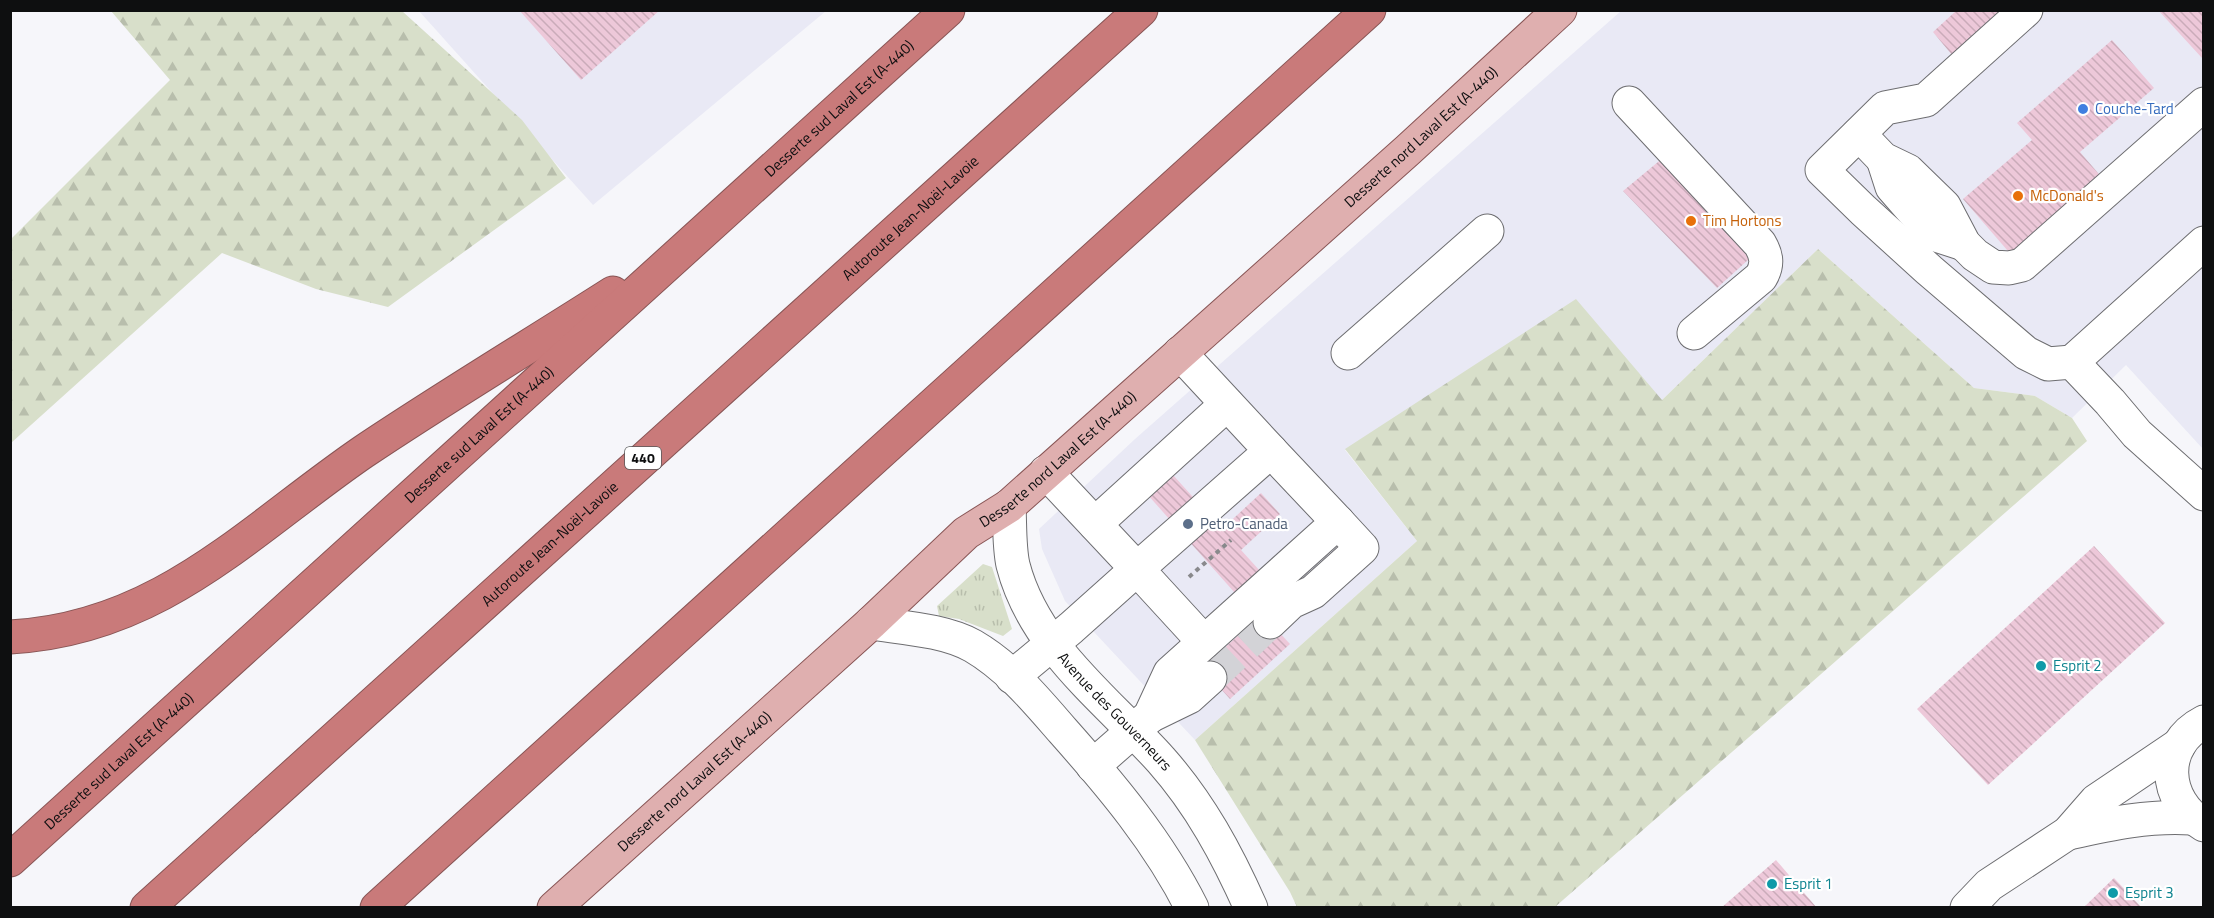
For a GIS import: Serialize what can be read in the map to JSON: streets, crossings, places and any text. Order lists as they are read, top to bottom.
{
  "streets": {
    "highway": ["Desserte sud Laval Est (A-440)", "Autoroute Jean-Noël-Lavoie", "440"],
    "main road": ["Desserte nord Laval Est (A-440)"],
    "street": ["Avenue des Gouverneurs"]
  },
  "crossings": [
    ["Desserte nord Laval Est (A-440)", "Avenue des Gouverneurs"]
  ],
  "places": [
    "Couche-Tard",
    "McDonald's",
    "Tim Hortons",
    "Petro-Canada",
    "Esprit 2",
    "Esprit 1",
    "Esprit 3"
  ]
}
